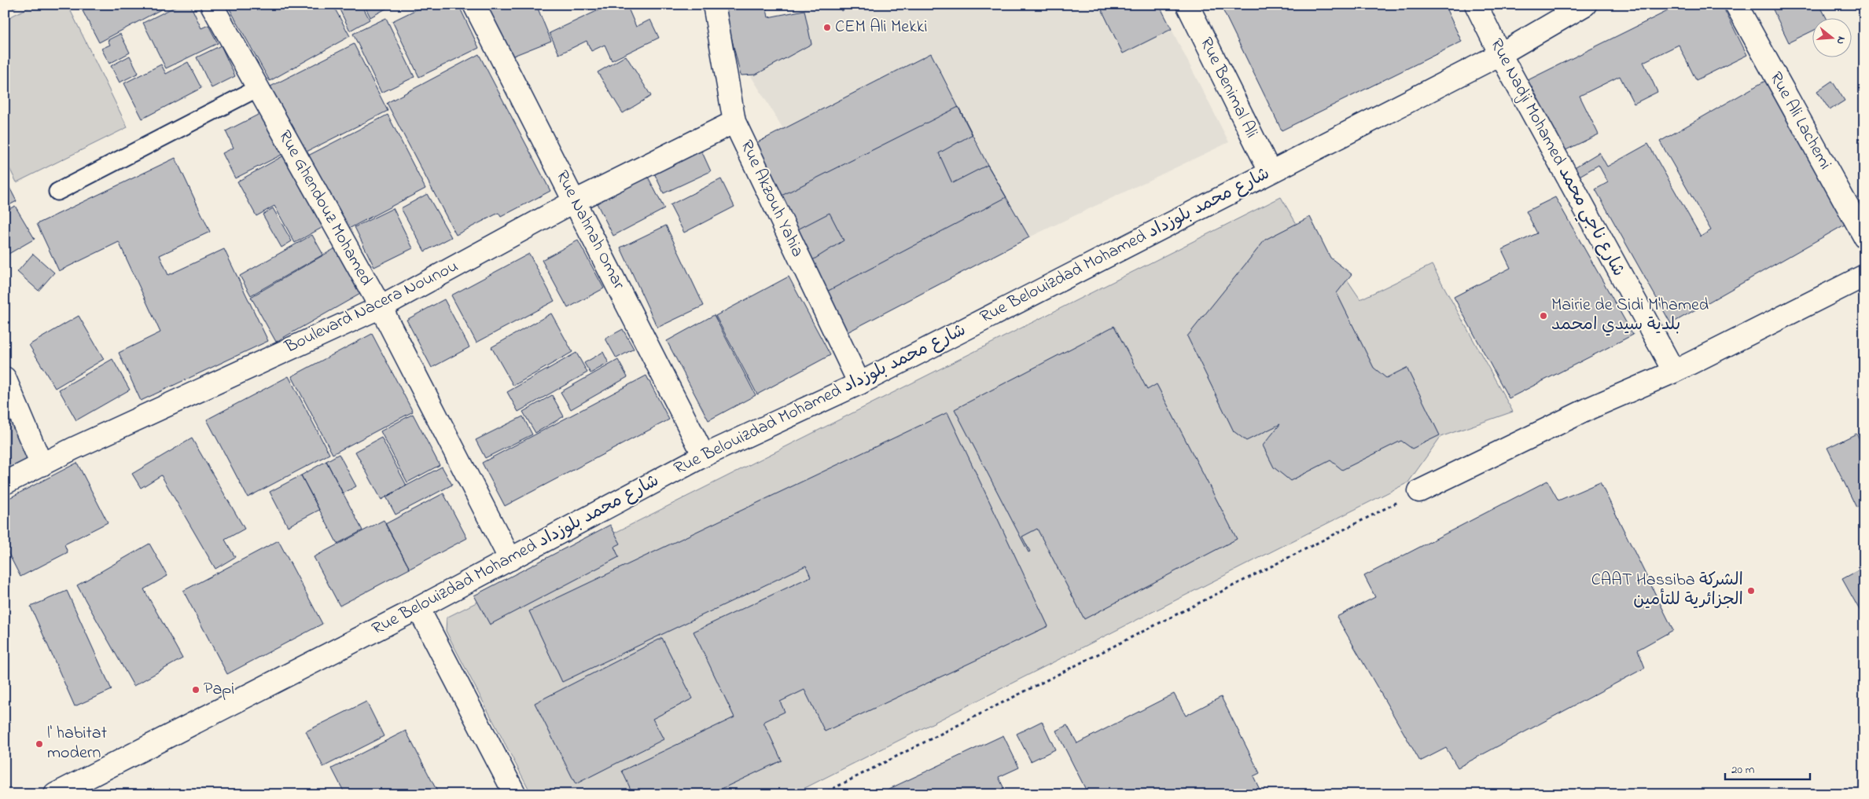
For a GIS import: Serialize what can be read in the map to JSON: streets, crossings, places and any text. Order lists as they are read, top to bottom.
{
  "streets": {
    "street": [
      "Rue Benimal Ali",
      "Rue Ali Lachemi",
      "Rue Nadji Mohamed شارع ناجي محمد",
      "Rue Akzouh Yahia",
      "Rue Ghendouz Mohamed",
      "Rue Nahnah Omar",
      "Rue Belouizdad Mohamed شارع محمد بلوزداد",
      "Boulevard Nacera Nounou"
    ]
  },
  "crossings": [
    ["Rue Benimal Ali", "Rue Belouizdad Mohamed شارع محمد بلوزداد"],
    ["Rue Nadji Mohamed شارع ناجي محمد", "Rue Belouizdad Mohamed شارع محمد بلوزداد"],
    ["Rue Akzouh Yahia", "Rue Belouizdad Mohamed شارع محمد بلوزداد"],
    ["Rue Akzouh Yahia", "Boulevard Nacera Nounou"],
    ["Rue Ghendouz Mohamed", "Rue Belouizdad Mohamed شارع محمد بلوزداد"],
    ["Rue Ghendouz Mohamed", "Boulevard Nacera Nounou"],
    ["Rue Nahnah Omar", "Rue Belouizdad Mohamed شارع محمد بلوزداد"],
    ["Rue Nahnah Omar", "Boulevard Nacera Nounou"]
  ],
  "places": [
    "CEM Ali Mekki",
    "Mairie de Sidi M'hamed بلدية سيدي امحمد",
    "CAAT Hassiba الشركة الجزائرية للتأمين",
    "Papi",
    "l' habitat modern"
  ],
  "scale_bar": "20 m",
  "north": "right"
}
